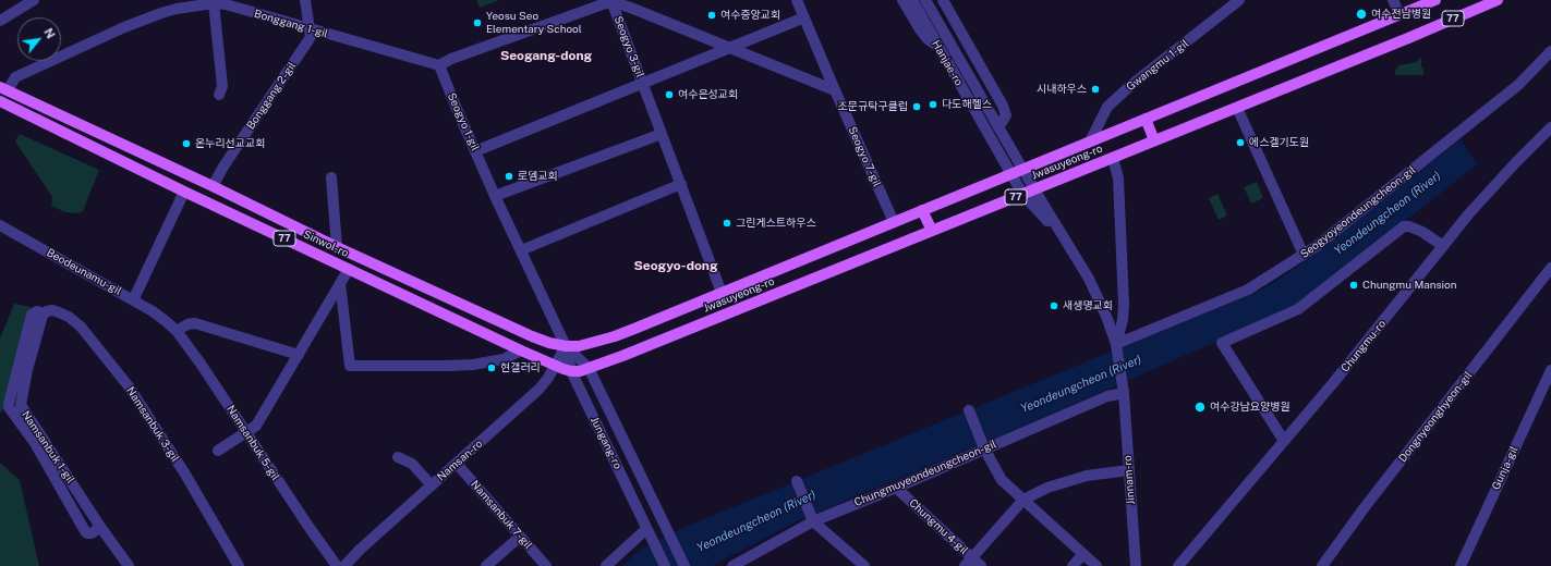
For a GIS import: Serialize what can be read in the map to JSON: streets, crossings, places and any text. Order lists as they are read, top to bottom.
{
  "streets": {
    "main road": ["77", "Jwasuyeong-ro", "Sinwol-ro"],
    "street": [
      "Bonggang 1-gil",
      "Seogyo 3-gil",
      "Hanjae-ro",
      "Gwangmu 1-gil",
      "Bonggang 2-gil",
      "Seogyo 1-gil",
      "Seogyo 7-gil",
      "Seogyoyeondeungcheon-gil",
      "Beodeunamu-gil",
      "Chungmu-ro",
      "Dongnyeonghyeon-gil",
      "Namsanbuk 3-gil",
      "Namsanbuk 5-gil",
      "Jungang-ro",
      "Namsan-ro",
      "Gunja-gil",
      "Chungmuyeondeungcheon-gil",
      "Jinnam-ro",
      "Namsanbuk 7-gil",
      "Chungmu 4-gil"
    ]
  },
  "crossings": [
    ["Bonggang 1-gil", "Bonggang 2-gil"],
    ["Bonggang 1-gil", "Seogyo 1-gil"],
    ["Bonggang 1-gil", "Sinwol-ro"],
    ["Seogyo 3-gil", "Seogyo 7-gil"],
    ["Seogyo 3-gil", "Jwasuyeong-ro"],
    ["Hanjae-ro", "Jwasuyeong-ro"],
    ["Gwangmu 1-gil", "Jwasuyeong-ro"],
    ["Bonggang 2-gil", "Sinwol-ro"],
    ["Seogyo 1-gil", "Jwasuyeong-ro"],
    ["Seogyo 1-gil", "Sinwol-ro"],
    ["Seogyo 1-gil", "Jungang-ro"],
    ["Seogyo 1-gil", "Namsan-ro"],
    ["Seogyo 7-gil", "Jwasuyeong-ro"],
    ["Jwasuyeong-ro", "Sinwol-ro"],
    ["Jwasuyeong-ro", "Jungang-ro"],
    ["Jwasuyeong-ro", "Namsan-ro"],
    ["Seogyoyeondeungcheon-gil", "Jinnam-ro"],
    ["Sinwol-ro", "Jungang-ro"],
    ["Sinwol-ro", "Namsan-ro"],
    ["Beodeunamu-gil", "Namsanbuk 5-gil"],
    ["Jungang-ro", "Namsan-ro"],
    ["Namsan-ro", "Namsanbuk 7-gil"],
    ["Chungmuyeondeungcheon-gil", "Jinnam-ro"],
    ["Chungmuyeondeungcheon-gil", "Chungmu 4-gil"]
  ],
  "districts": ["Seogang-dong", "Seogyo-dong"],
  "water": ["Yeondeungcheon (River)"],
  "places": [
    "여수전남병원",
    "여수중앙교회",
    "Yeosu Seo Elementary School",
    "시내하우스",
    "여수은성교회",
    "다도해헬스",
    "조문규탁구클럽",
    "에스겔기도원",
    "온누리선교교회",
    "로뎀교회",
    "그린게스트하우스",
    "Chungmu Mansion",
    "새생명교회",
    "현갤러리",
    "여수강남요양병원"
  ],
  "north": "top right"
}
